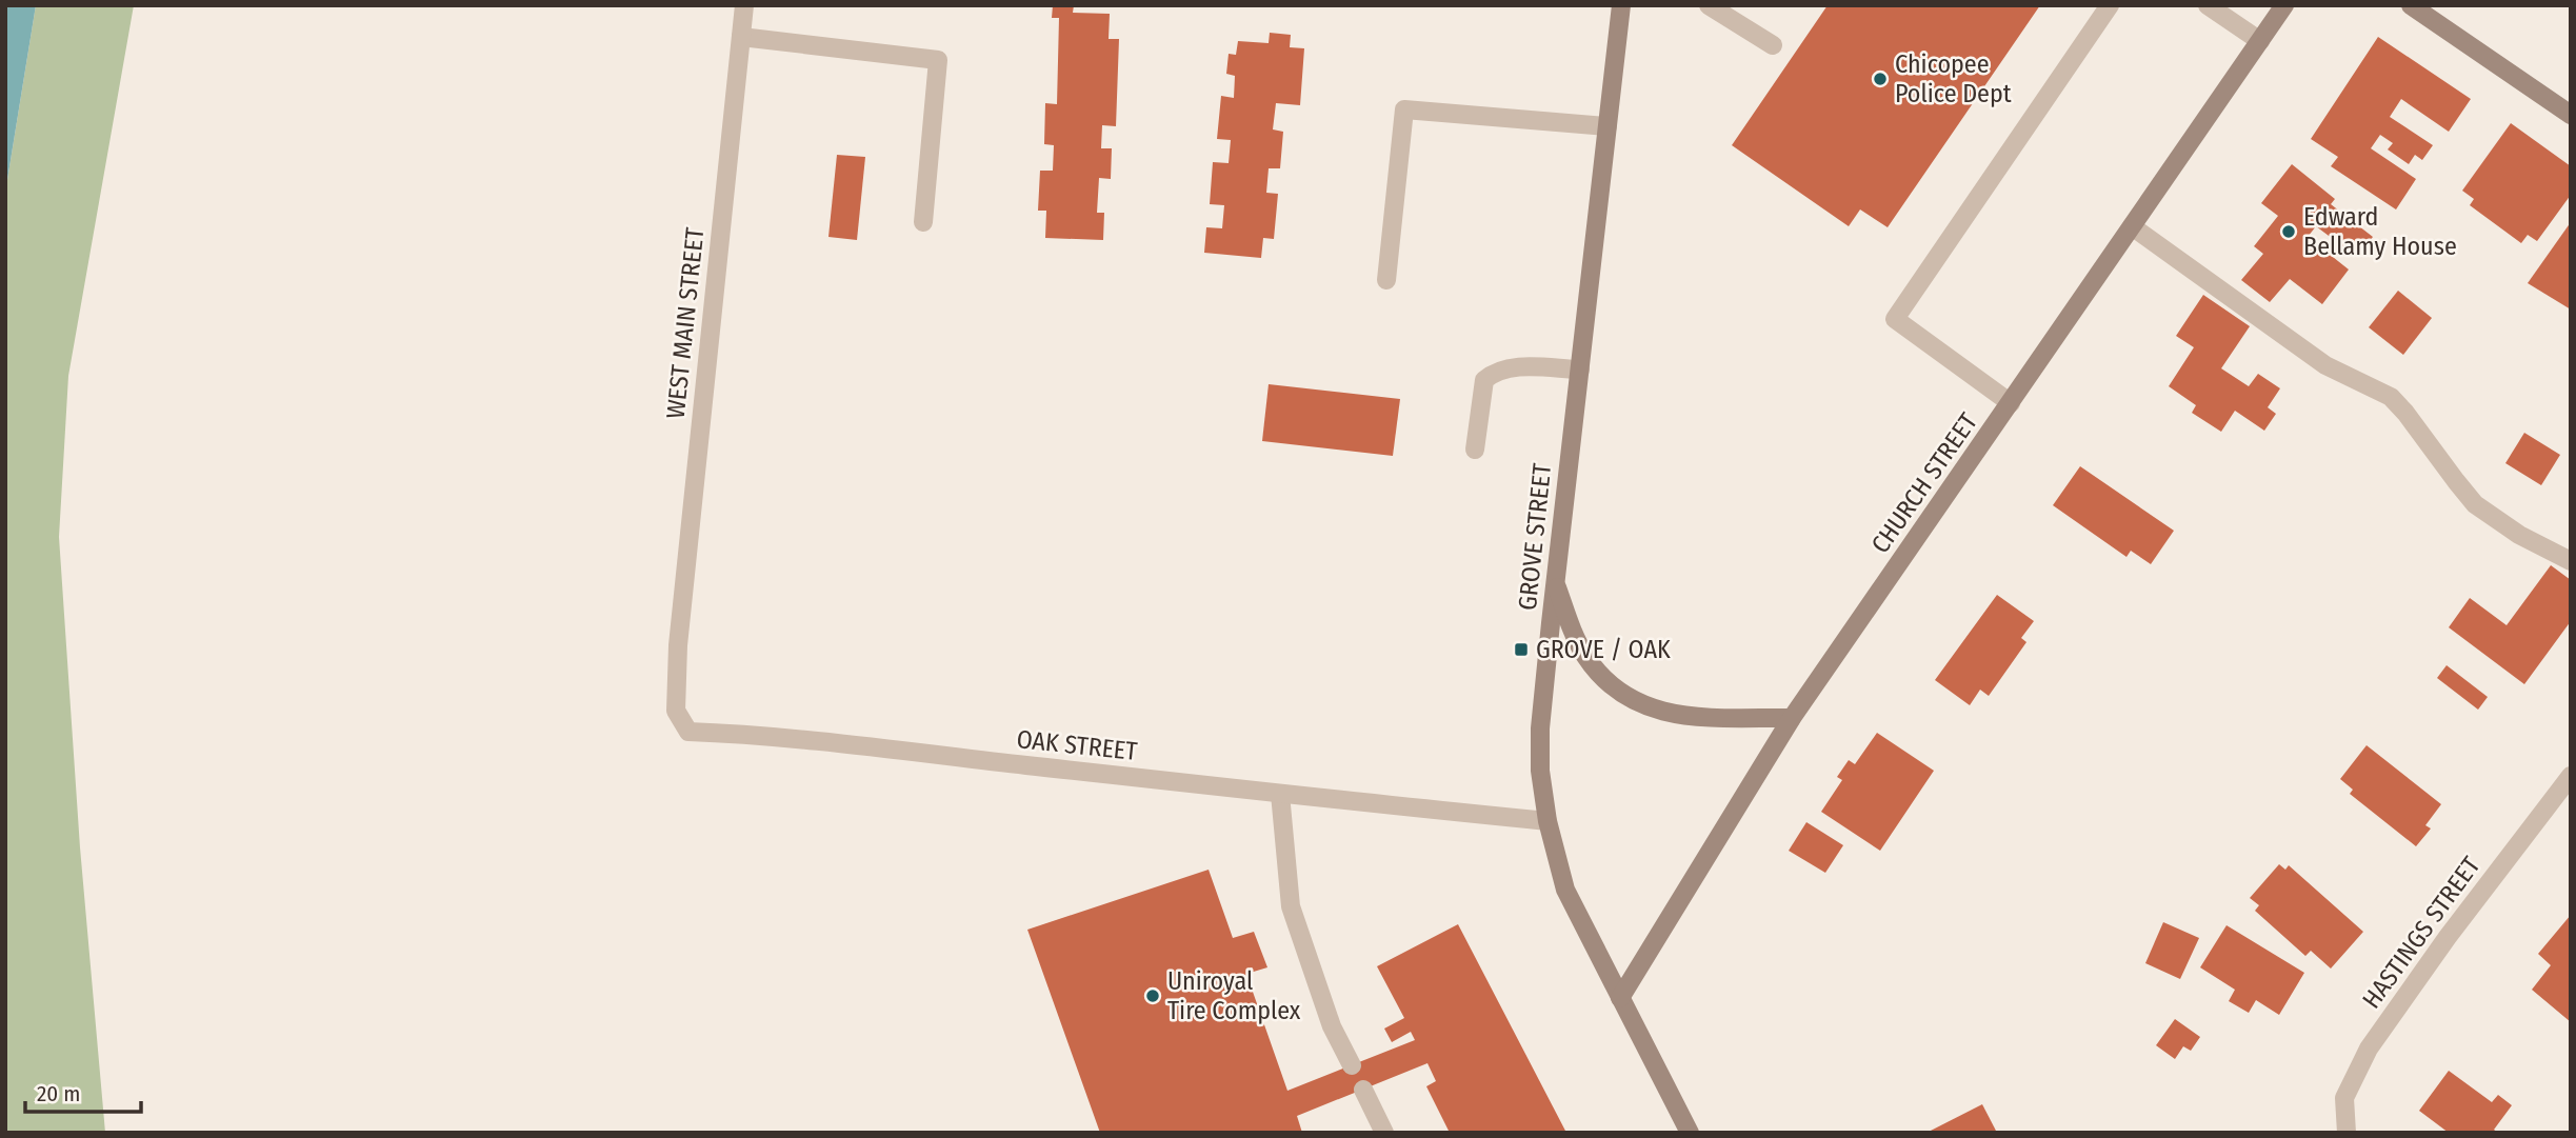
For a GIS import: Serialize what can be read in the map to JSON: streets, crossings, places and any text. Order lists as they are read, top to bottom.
{
  "streets": {
    "main road": ["CHURCH STREET", "GROVE STREET"],
    "street": ["WEST MAIN STREET", "OAK STREET", "HASTINGS STREET"]
  },
  "crossings": [
    ["WEST MAIN STREET", "OAK STREET"],
    ["CHURCH STREET", "GROVE STREET"],
    ["GROVE STREET", "OAK STREET"]
  ],
  "places": {
    "other": ["Chicopee Police Dept", "Edward Bellamy House", "Uniroyal Tire Complex"],
    "transit": ["GROVE / OAK"]
  },
  "scale_bar": "20 m"
}
